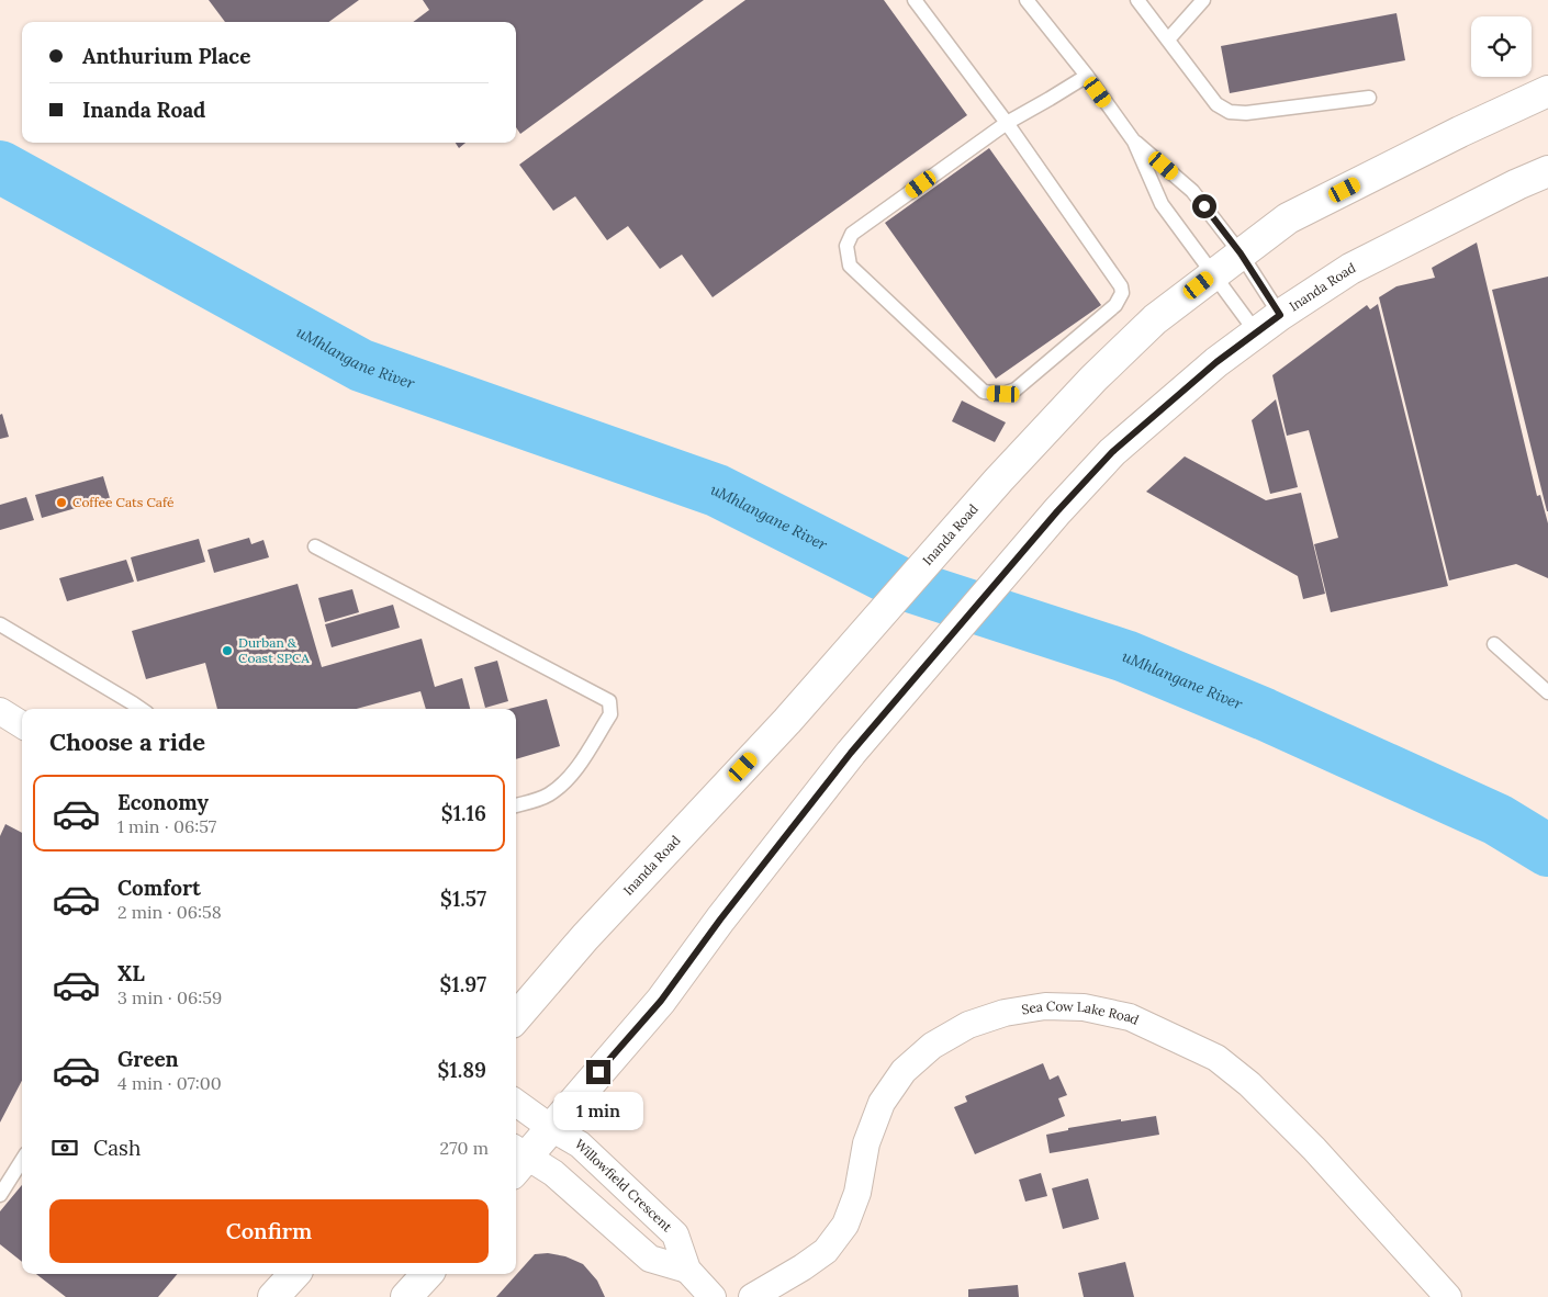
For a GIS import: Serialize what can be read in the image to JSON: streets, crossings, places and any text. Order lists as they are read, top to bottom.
{
  "streets": {
    "main road": ["Inanda Road"],
    "street": ["Sea Cow Lake Road", "Willowfield Crescent"]
  },
  "crossings": [
    ["Inanda Road", "Willowfield Crescent"]
  ],
  "water": ["uMhlangane River"],
  "places": ["Coffee Cats Café", "Durban & Coast SPCA"],
  "page": {
    "banner": ["Anthurium Place", "Inanda Road"],
    "heading": "Choose a ride",
    "list": [
      {
        "name": "Economy",
        "note": "1 min · 06:57",
        "value": "$1.16"
      },
      {
        "name": "Comfort",
        "note": "2 min · 06:58",
        "value": "$1.57"
      },
      {
        "name": "XL",
        "note": "3 min · 06:59",
        "value": "$1.97"
      },
      {
        "name": "Green",
        "note": "4 min · 07:00",
        "value": "$1.89"
      }
    ],
    "bubble": "1 min",
    "pay": ["Cash", "270 m"],
    "buttons": "Confirm"
  }
}
